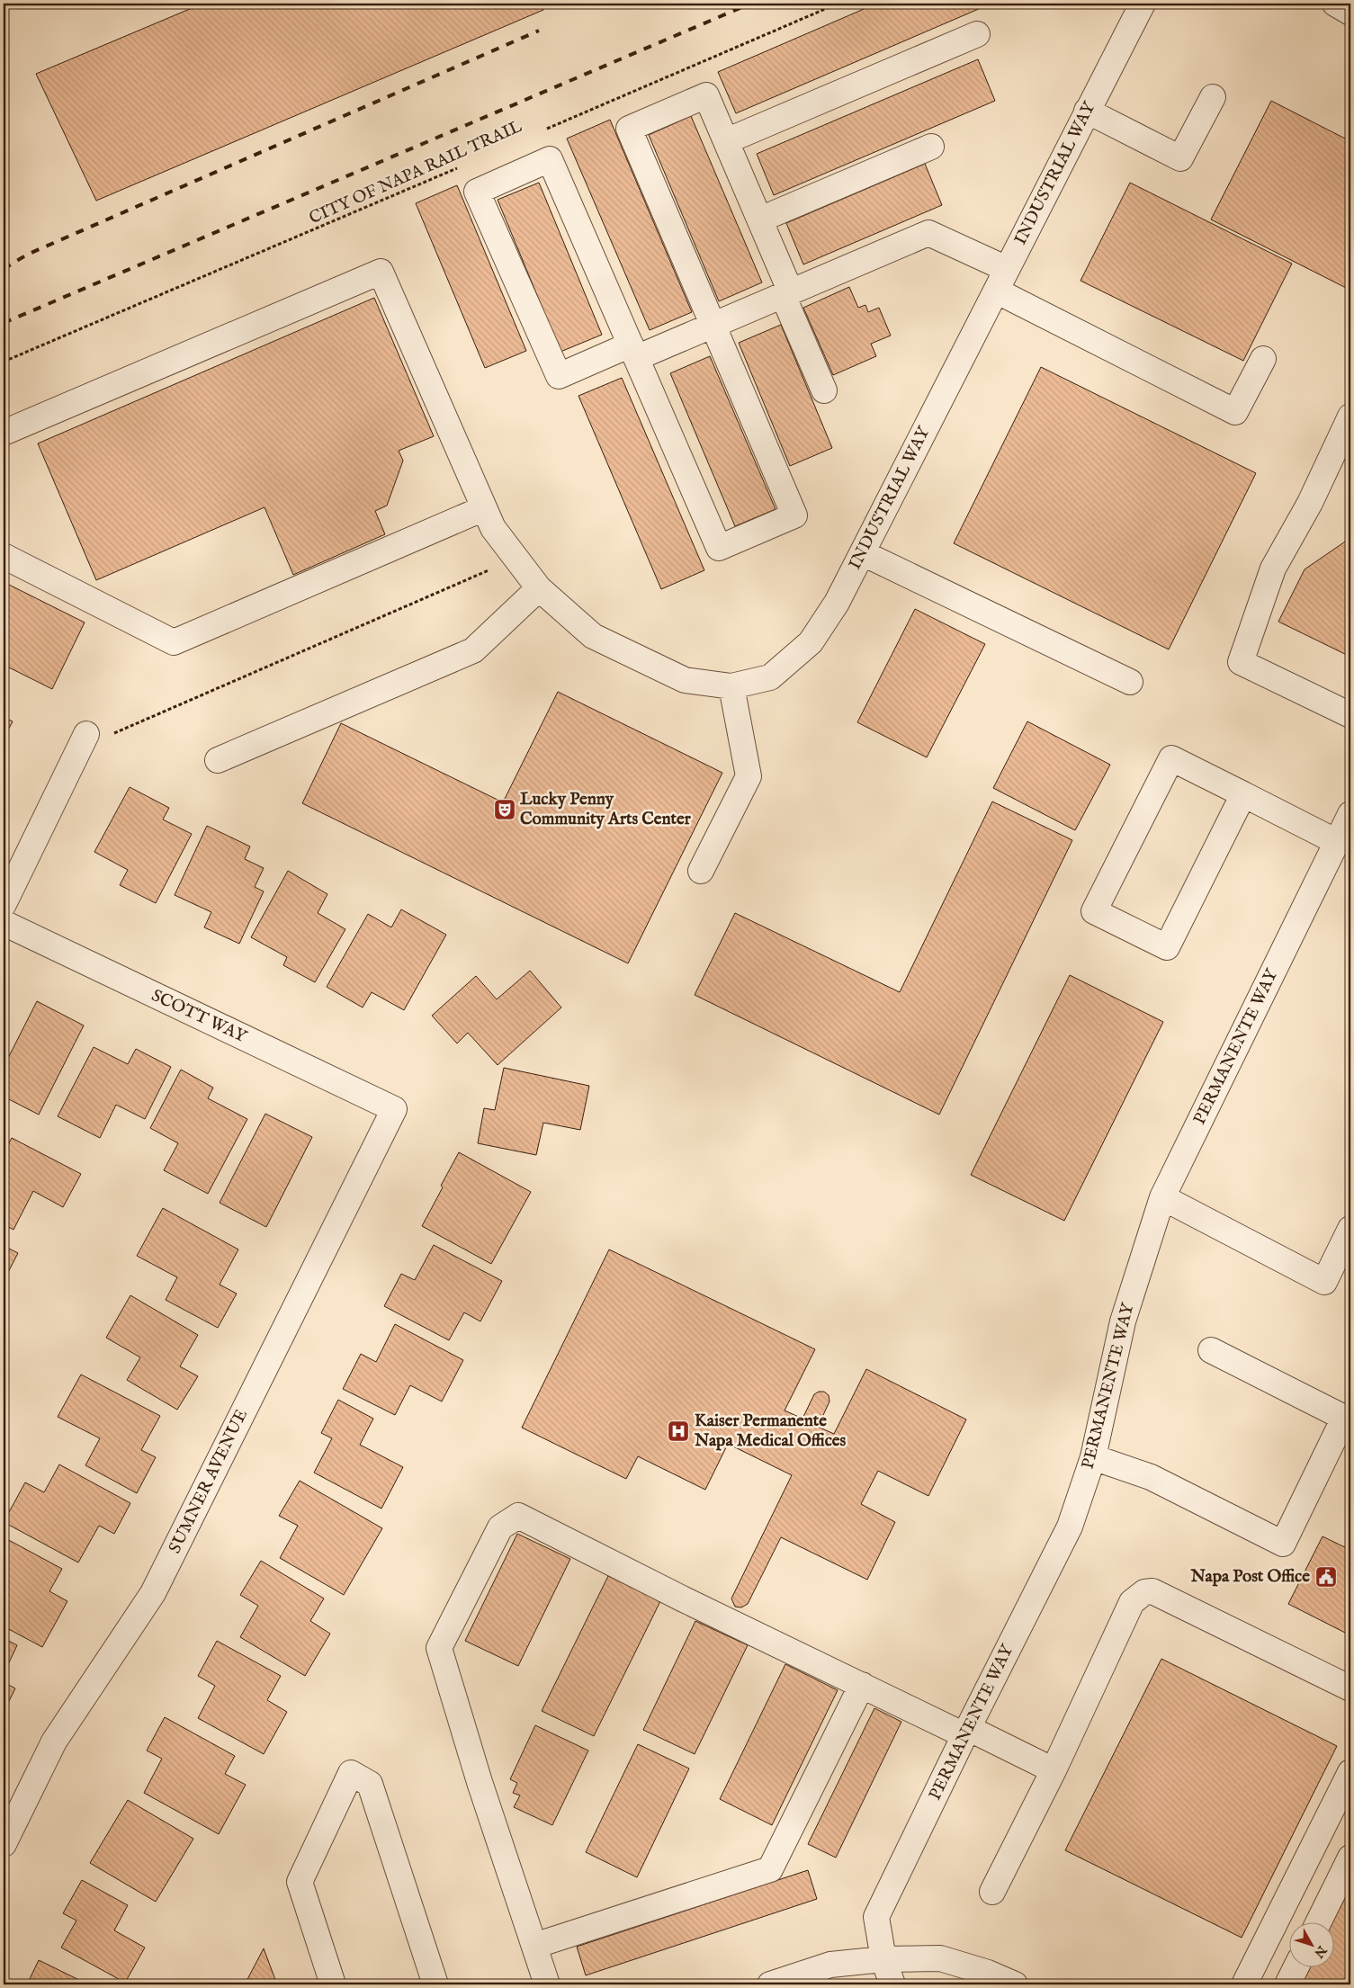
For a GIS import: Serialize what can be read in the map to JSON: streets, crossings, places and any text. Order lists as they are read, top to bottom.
{
  "streets": {
    "street": [
      "INDUSTRIAL WAY",
      "SCOTT WAY",
      "PERMANENTE WAY",
      "SUMNER AVENUE"
    ],
    "path": ["CITY OF NAPA RAIL TRAIL"]
  },
  "crossings": [
    ["SCOTT WAY", "SUMNER AVENUE"]
  ],
  "places": {
    "theatre": ["Lucky Penny Community Arts Center"],
    "hospital": ["Kaiser Permanente Napa Medical Offices"],
    "public building": ["Napa Post Office"]
  },
  "north": "bottom right"
}
